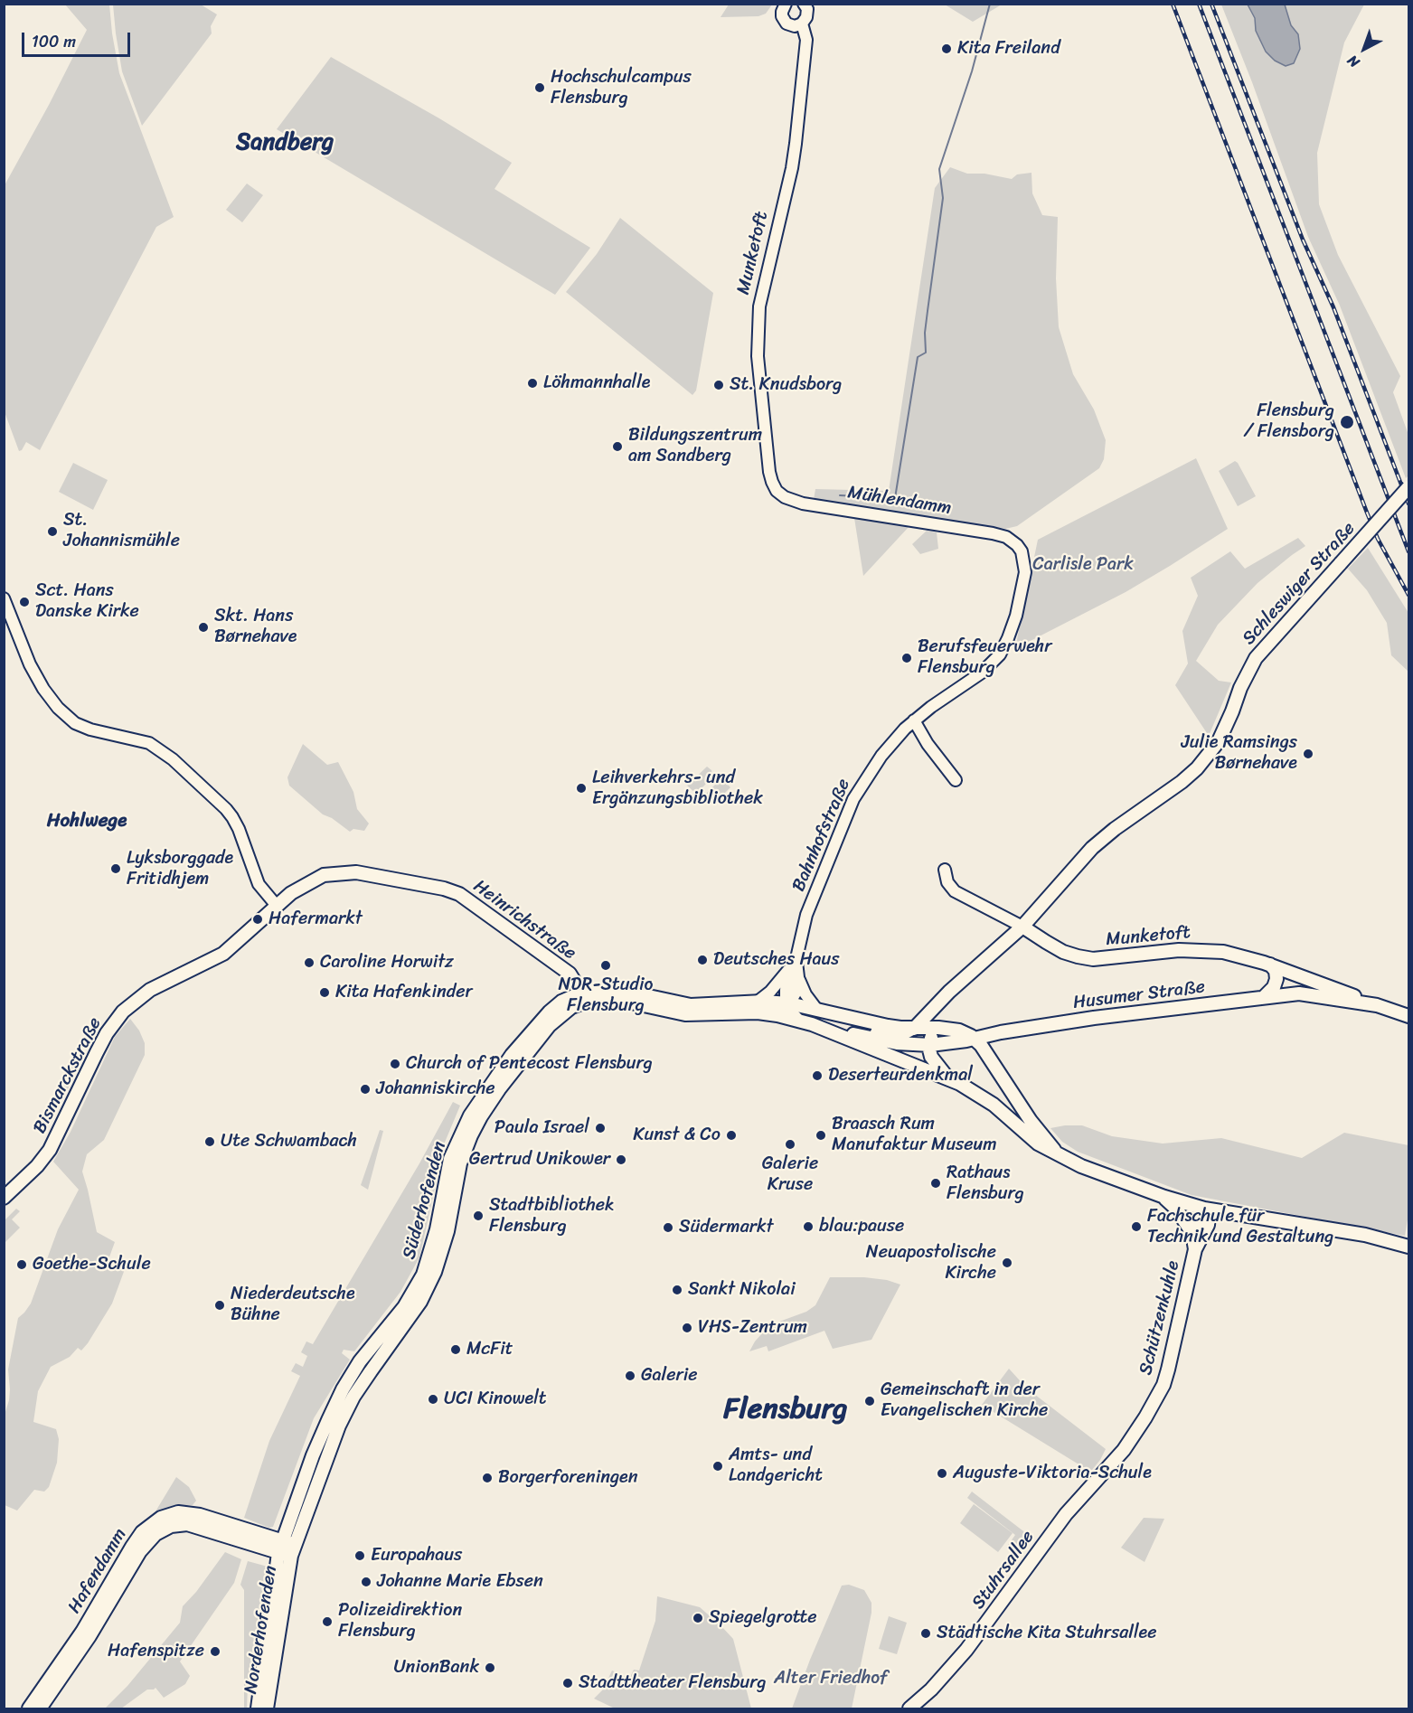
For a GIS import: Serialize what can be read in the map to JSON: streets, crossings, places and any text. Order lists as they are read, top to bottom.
{
  "streets": {
    "main road": [
      "Munketoft",
      "Schleswiger Straße",
      "Heinrichstraße",
      "Husumer Straße",
      "Bismarckstraße",
      "Süderhofenden",
      "Schützenkuhle",
      "Stuhrsallee",
      "Hafendamm",
      "Norderhofenden"
    ],
    "street": ["Mühlendamm", "Bahnhofstraße"]
  },
  "crossings": [
    ["Munketoft", "Mühlendamm"],
    ["Munketoft", "Schleswiger Straße"],
    ["Munketoft", "Husumer Straße"],
    ["Mühlendamm", "Bahnhofstraße"],
    ["Heinrichstraße", "Bismarckstraße"],
    ["Heinrichstraße", "Süderhofenden"],
    ["Husumer Straße", "Schützenkuhle"],
    ["Süderhofenden", "Hafendamm"],
    ["Süderhofenden", "Norderhofenden"],
    ["Schützenkuhle", "Stuhrsallee"],
    ["Hafendamm", "Norderhofenden"]
  ],
  "districts": ["Sandberg", "Hohlwege", "Flensburg"],
  "parks": ["Carlisle Park", "Alter Friedhof"],
  "places": [
    "Kita Freiland",
    "Hochschulcampus Flensburg",
    "Löhmannhalle",
    "St. Knudsborg",
    "Flensburg / Flensborg",
    "Bildungszentrum am Sandberg",
    "St. Johannismühle",
    "Sct. Hans Danske Kirke",
    "Skt. Hans Børnehave",
    "Berufsfeuerwehr Flensburg",
    "Julie Ramsings Børnehave",
    "Leihverkehrs- und Ergänzungsbibliothek",
    "Lyksborggade Fritidhjem",
    "Hafermarkt",
    "Deutsches Haus",
    "Caroline Horwitz",
    "NDR-Studio Flensburg",
    "Kita Hafenkinder",
    "Church of Pentecost Flensburg",
    "Deserteurdenkmal",
    "Johanniskirche",
    "Paula Israel",
    "Kunst & Co",
    "Braasch Rum Manufaktur Museum",
    "Ute Schwambach",
    "Galerie Kruse",
    "Gertrud Unikower",
    "Rathaus Flensburg",
    "Stadtbibliothek Flensburg",
    "blau:pause",
    "Fachschule für Technik und Gestaltung",
    "Südermarkt",
    "Neuapostolische Kirche",
    "Goethe-Schule",
    "Sankt Nikolai",
    "Niederdeutsche Bühne",
    "VHS-Zentrum",
    "McFit",
    "Galerie",
    "UCI Kinowelt",
    "Gemeinschaft in der Evangelischen Kirche",
    "Amts- und Landgericht",
    "Auguste-Viktoria-Schule",
    "Borgerforeningen",
    "Europahaus",
    "Johanne Marie Ebsen",
    "Spiegelgrotte",
    "Polizeidirektion Flensburg",
    "Städtische Kita Stuhrsallee",
    "Hafenspitze",
    "UnionBank",
    "Stadttheater Flensburg"
  ],
  "scale_bar": "100 m",
  "north": "bottom left"
}
